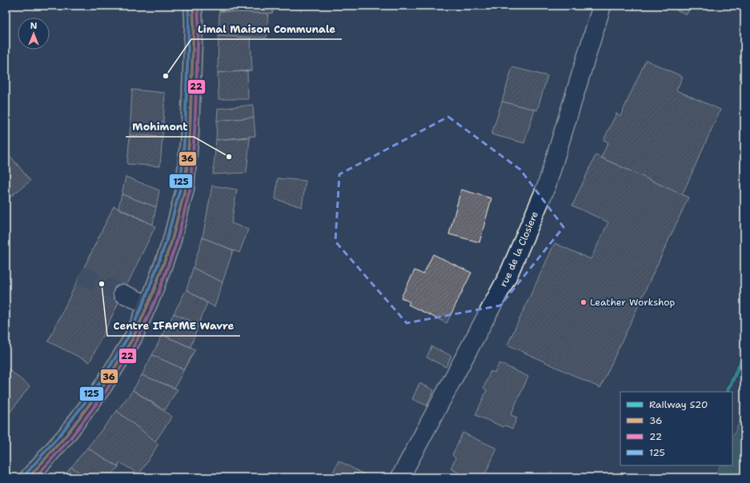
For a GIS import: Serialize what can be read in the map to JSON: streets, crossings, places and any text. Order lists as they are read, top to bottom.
{
  "streets": {
    "street": ["rue de la Closiere"]
  },
  "places": [
    "Limal Maison Communale",
    "Mohimont",
    "Centre IFAPME Wavre",
    "Leather Workshop"
  ],
  "lines": [
    "transit line 36",
    "transit line 22",
    "transit line 125",
    "rail line S20"
  ],
  "legend": [
    "Railway S20",
    "36",
    "22",
    "125"
  ],
  "north": "top"
}
